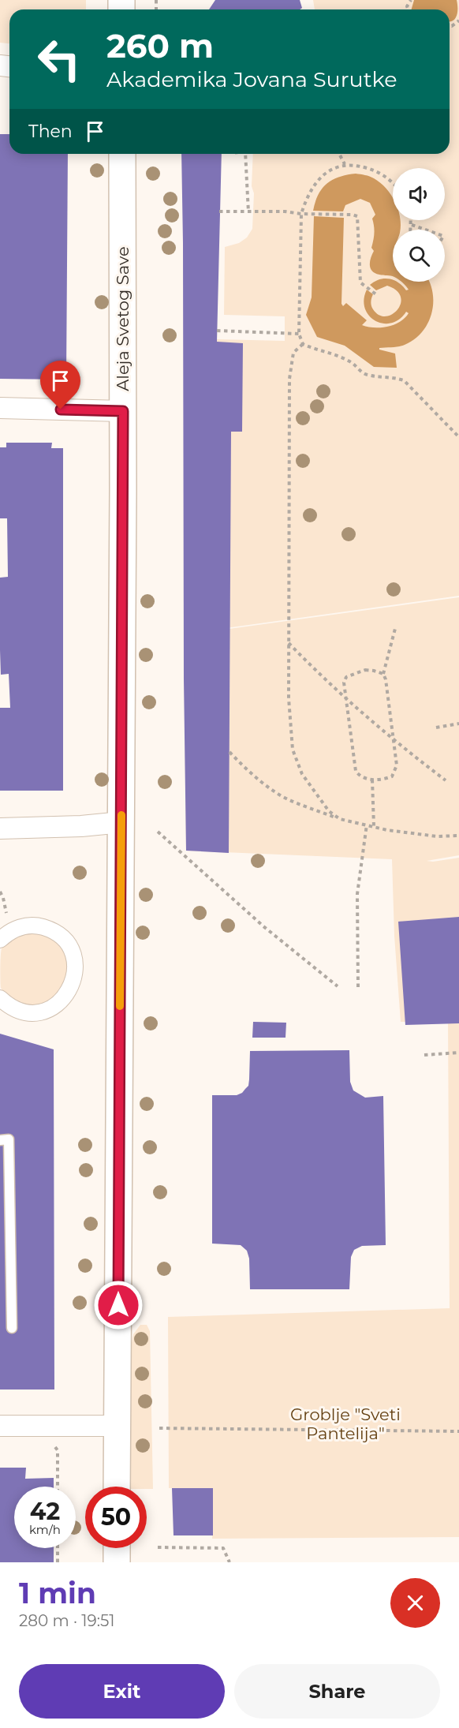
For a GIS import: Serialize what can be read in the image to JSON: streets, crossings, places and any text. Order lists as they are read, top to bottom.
{
  "streets": {
    "main road": ["Aleja Svetog Save"]
  },
  "parks": ["Groblje \"Sveti Pantelija\""],
  "page": {
    "turn": ["260 m", "Akademika Jovana Surutke"],
    "then": "Then",
    "speed": "42 km/h",
    "limit": "50",
    "heading": ["1 min", "280 m · 19:51"],
    "buttons": ["Exit", "Share"]
  }
}
